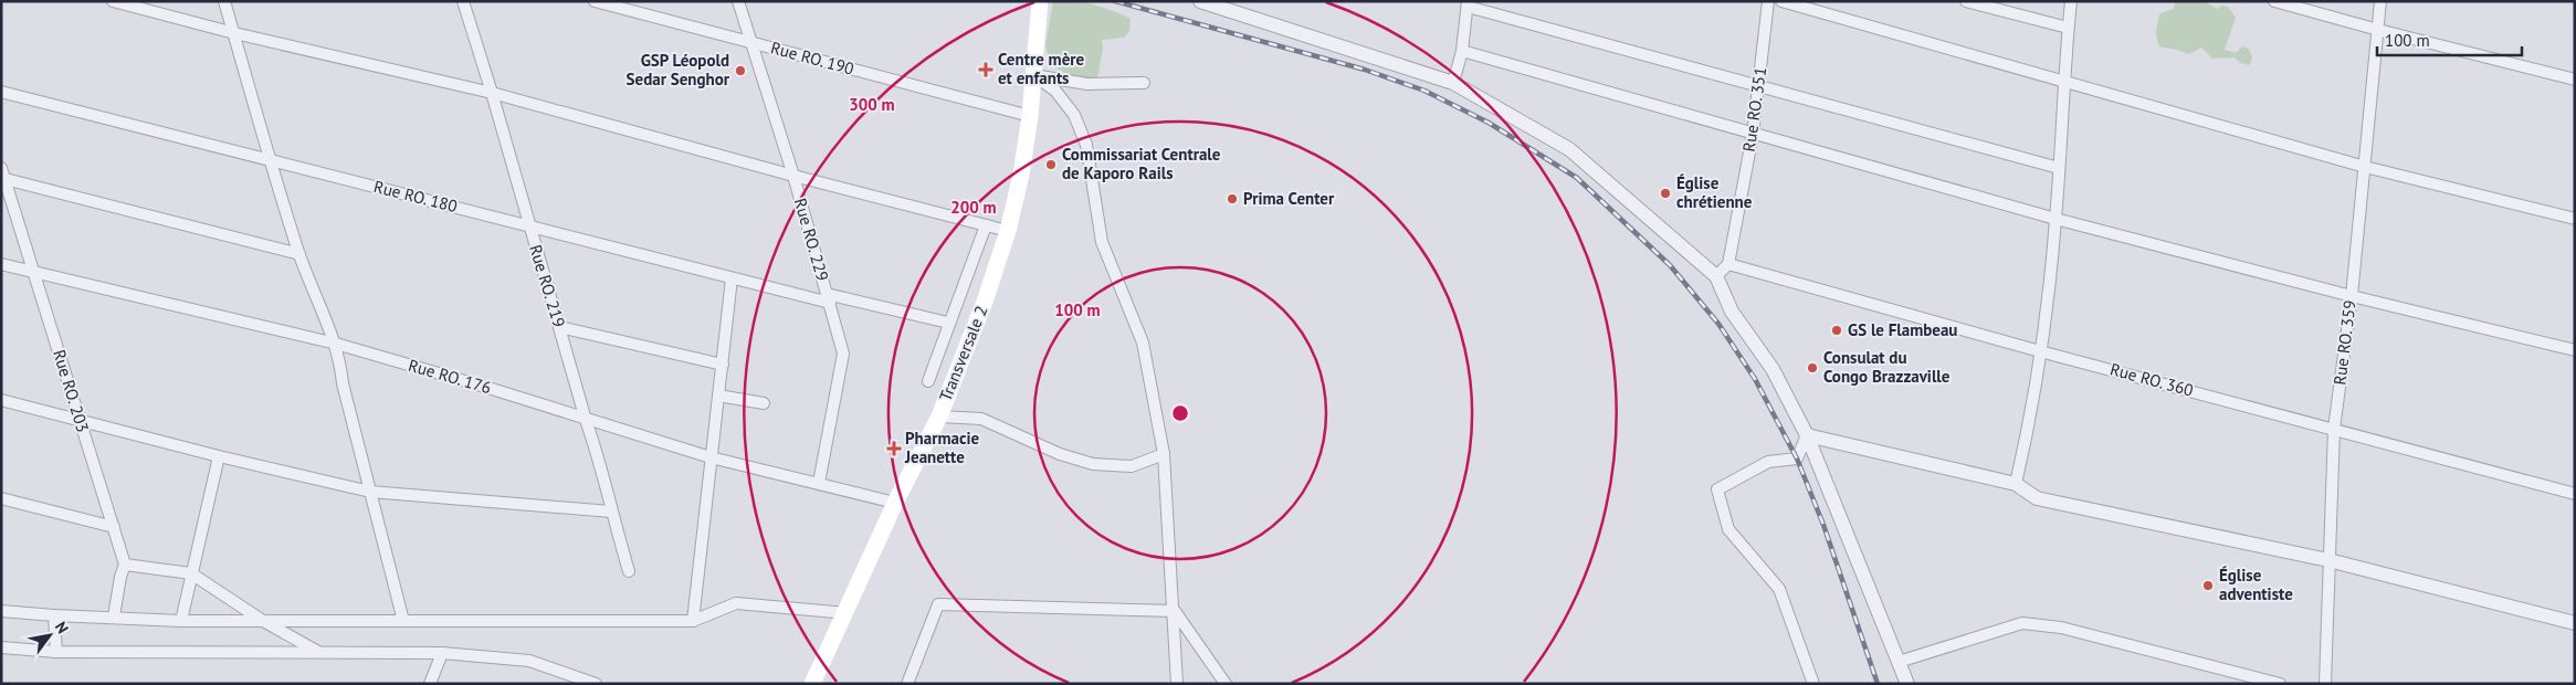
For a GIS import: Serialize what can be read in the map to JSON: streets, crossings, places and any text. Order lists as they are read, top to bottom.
{
  "streets": {
    "main road": ["Transversale 2"],
    "street": [
      "Rue RO. 190",
      "Rue RO. 351",
      "Rue RO. 180",
      "Rue RO. 229",
      "Rue RO. 219",
      "Rue RO. 359",
      "Rue RO. 176",
      "Rue RO. 360",
      "Rue RO. 203"
    ]
  },
  "crossings": [
    ["Rue RO. 190", "Rue RO. 229"],
    ["Rue RO. 190", "Transversale 2"],
    ["Rue RO. 351", "Rue RO. 360"],
    ["Rue RO. 180", "Rue RO. 229"],
    ["Rue RO. 180", "Rue RO. 219"],
    ["Rue RO. 229", "Rue RO. 176"],
    ["Rue RO. 219", "Rue RO. 176"],
    ["Rue RO. 359", "Rue RO. 360"],
    ["Transversale 2", "Rue RO. 176"],
    ["Rue RO. 176", "Rue RO. 203"]
  ],
  "places": {
    "health": ["Centre mère et enfants", "Pharmacie Jeanette"],
    "other": [
      "GSP Léopold Sedar Senghor",
      "Commissariat Centrale de Kaporo Rails",
      "Église chrétienne",
      "Prima Center",
      "GS le Flambeau",
      "Consulat du Congo Brazzaville",
      "Église adventiste"
    ]
  },
  "scale_bar": "100 m",
  "north": "top right",
  "rings": ["300 m", "200 m", "100 m"]
}
